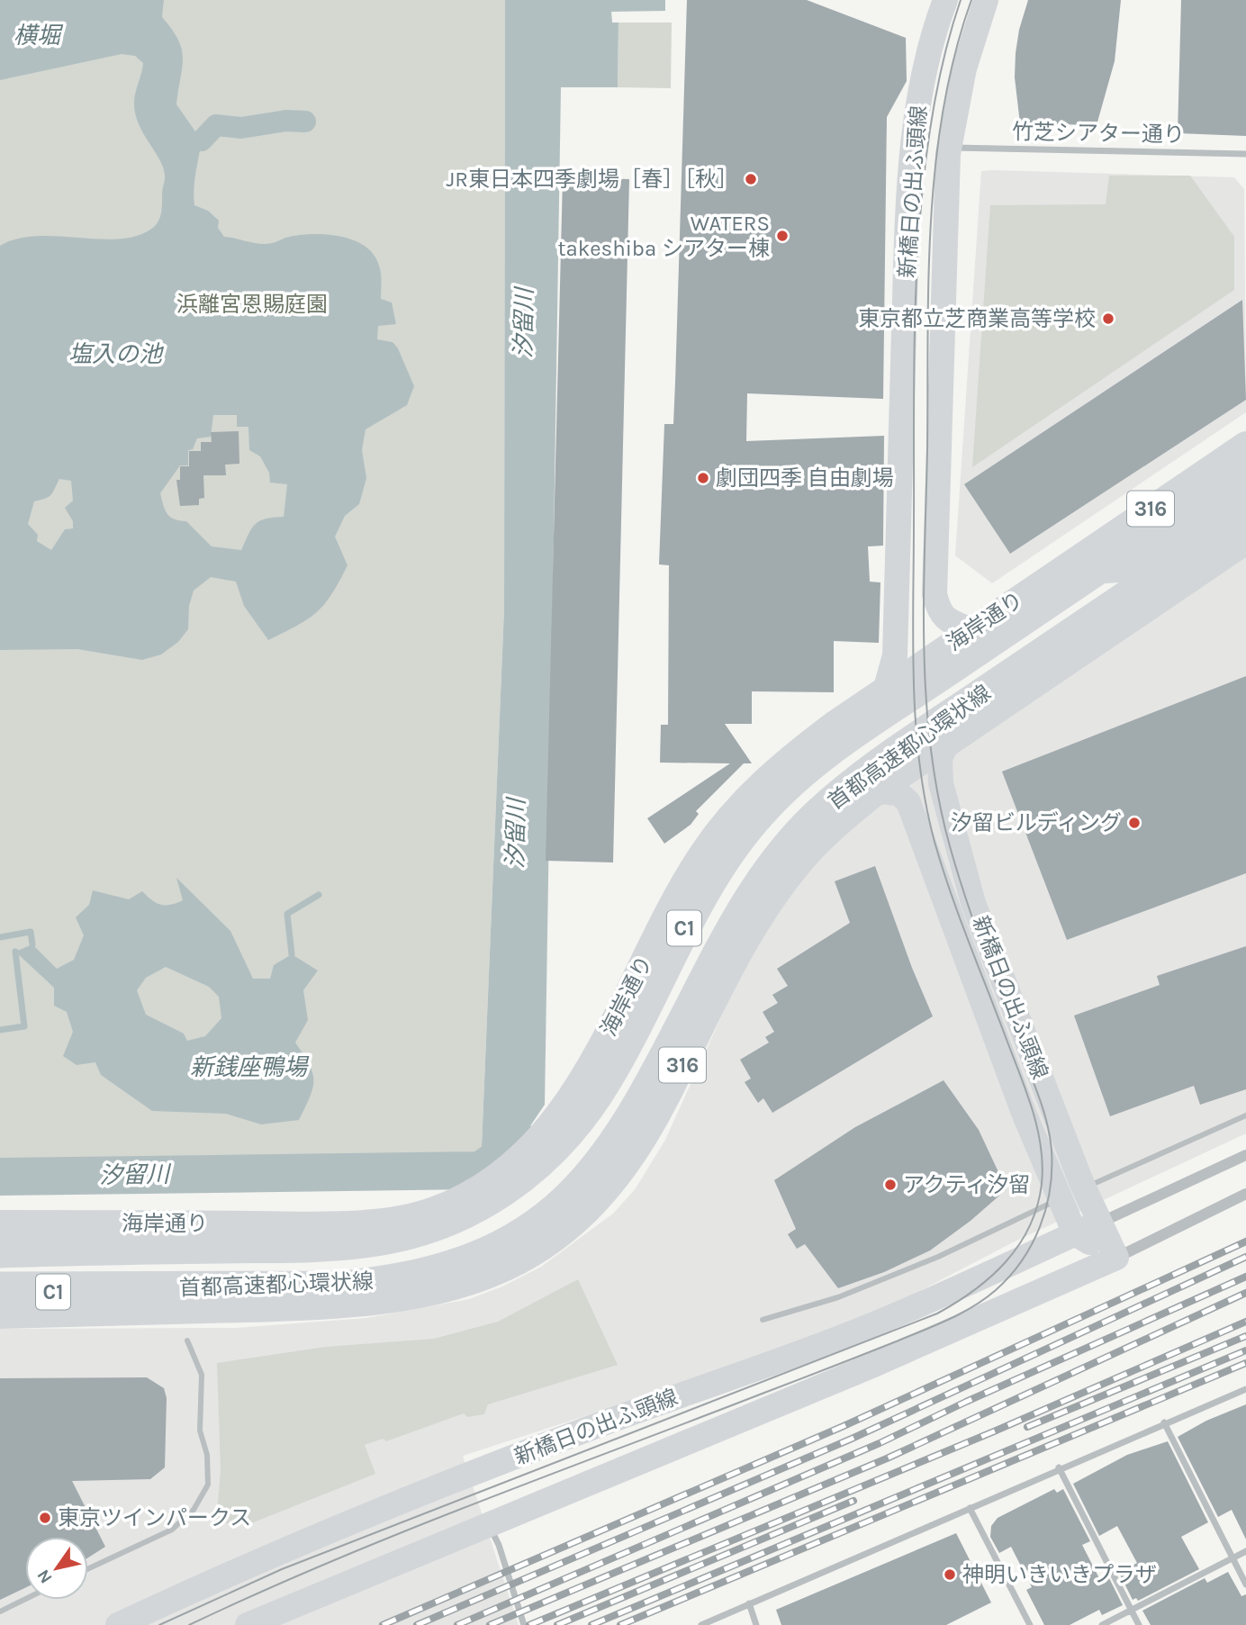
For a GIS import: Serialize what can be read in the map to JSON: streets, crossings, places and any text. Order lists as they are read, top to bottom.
{
  "streets": {
    "highway": ["首都高速都心環状線", "C1"],
    "main road": ["新橋日の出ふ頭線", "316", "海岸通り"],
    "street": ["竹芝シアター通り"]
  },
  "crossings": [
    ["竹芝シアター通り", "新橋日の出ふ頭線"],
    ["新橋日の出ふ頭線", "316"],
    ["新橋日の出ふ頭線", "海岸通り"],
    ["316", "海岸通り"],
    ["首都高速都心環状線", "C1"]
  ],
  "water": [
    "横堀",
    "汐留川",
    "塩入の池",
    "新銭座鴨場"
  ],
  "parks": ["浜離宮恩賜庭園"],
  "places": [
    "JR東日本四季劇場［春］［秋］",
    "WATERS takeshiba シアター棟",
    "東京都立芝商業高等学校",
    "劇団四季 自由劇場",
    "汐留ビルディング",
    "アクティ汐留",
    "東京ツインパークス",
    "神明いきいきプラザ"
  ],
  "north": "bottom left"
}
